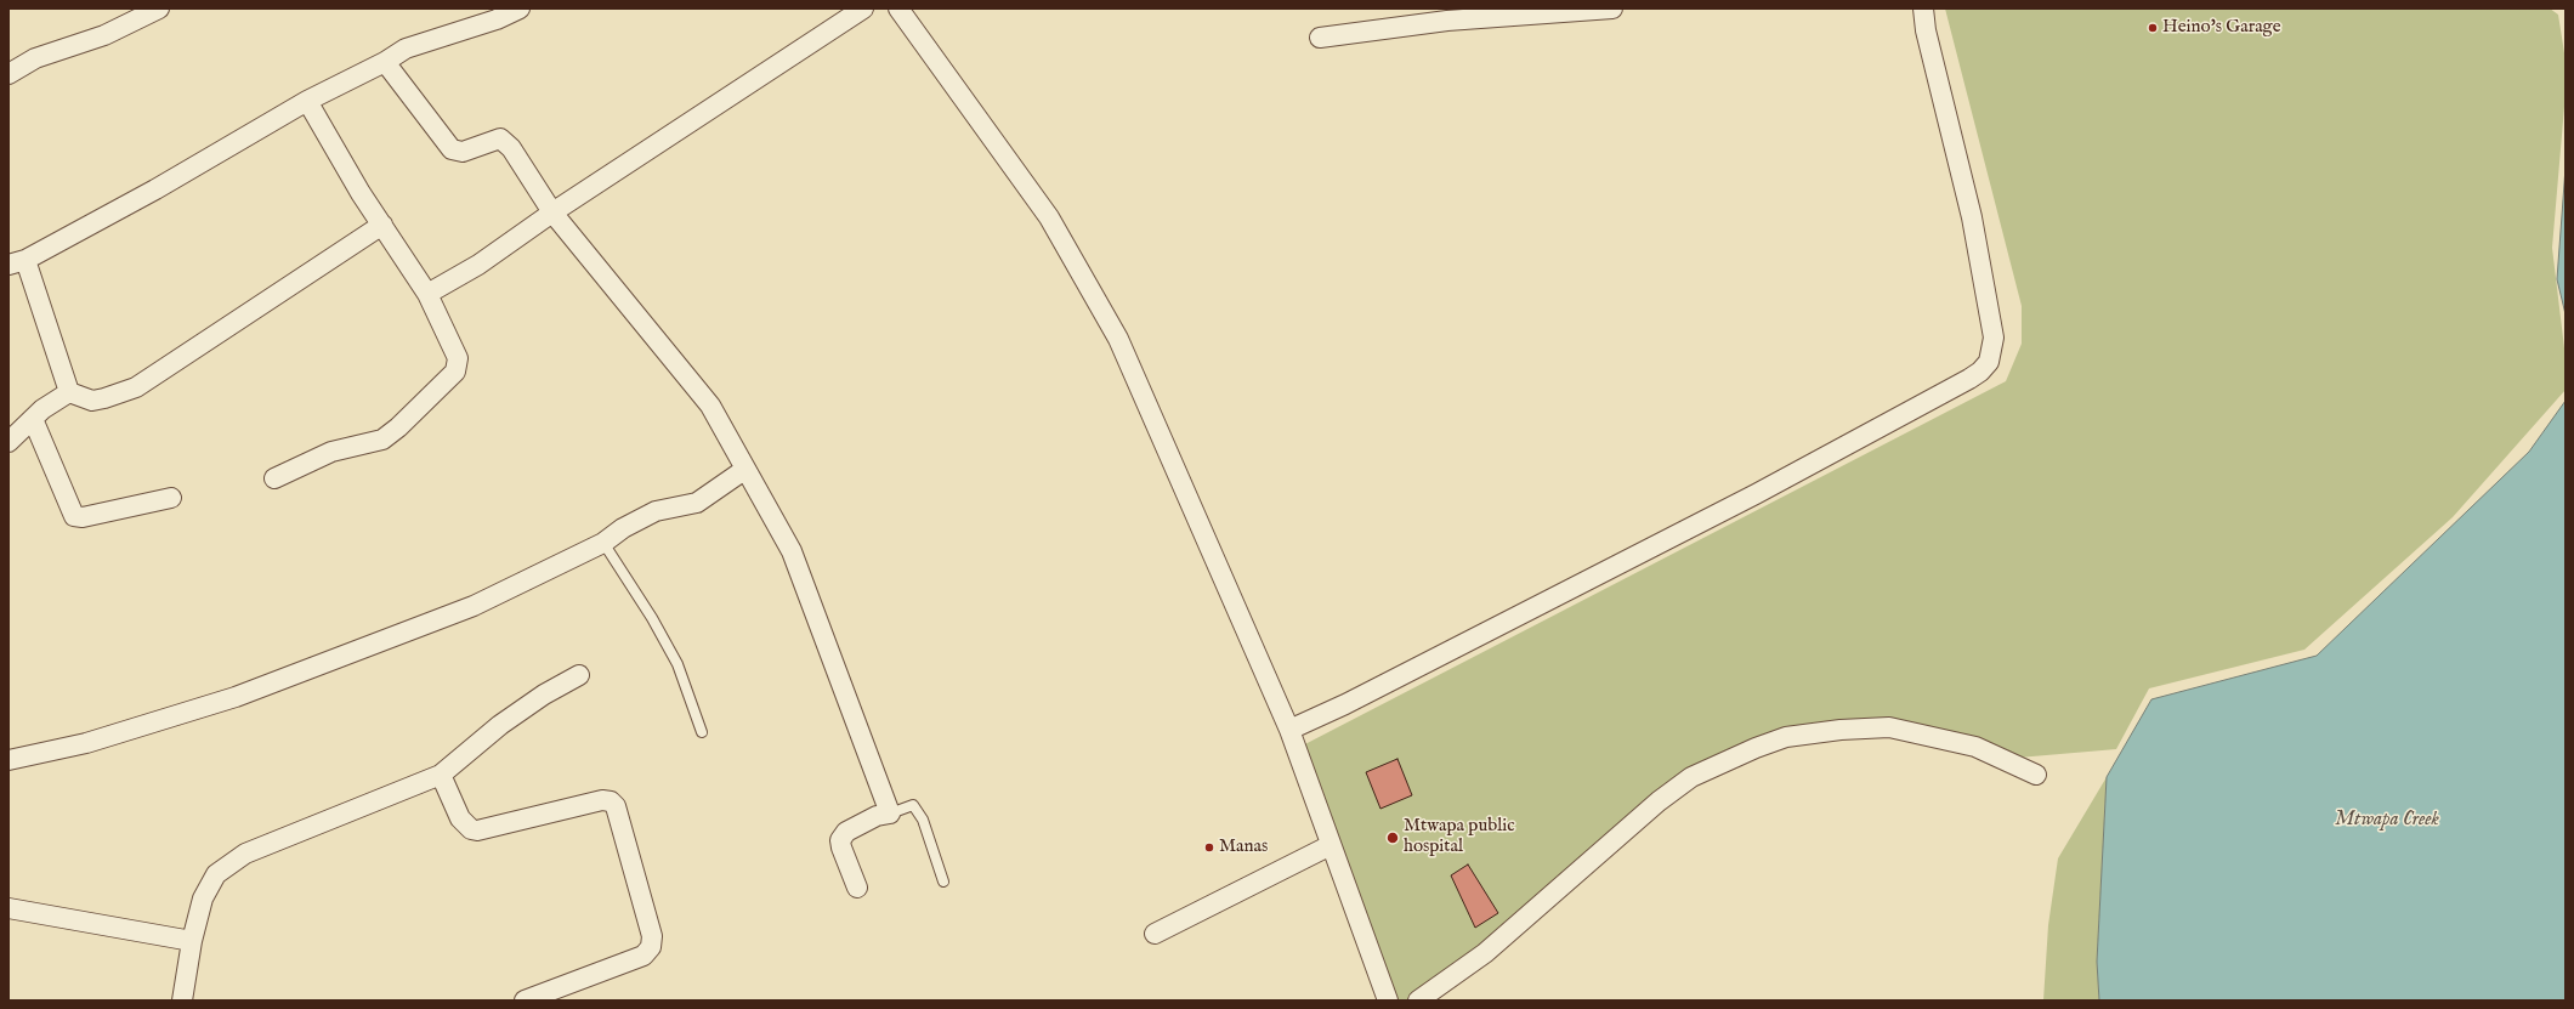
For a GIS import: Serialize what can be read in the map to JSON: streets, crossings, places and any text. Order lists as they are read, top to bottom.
{
  "water": ["Mtwapa Creek"],
  "places": ["Heino's Garage", "Mtwapa public hospital", "Manas"]
}
